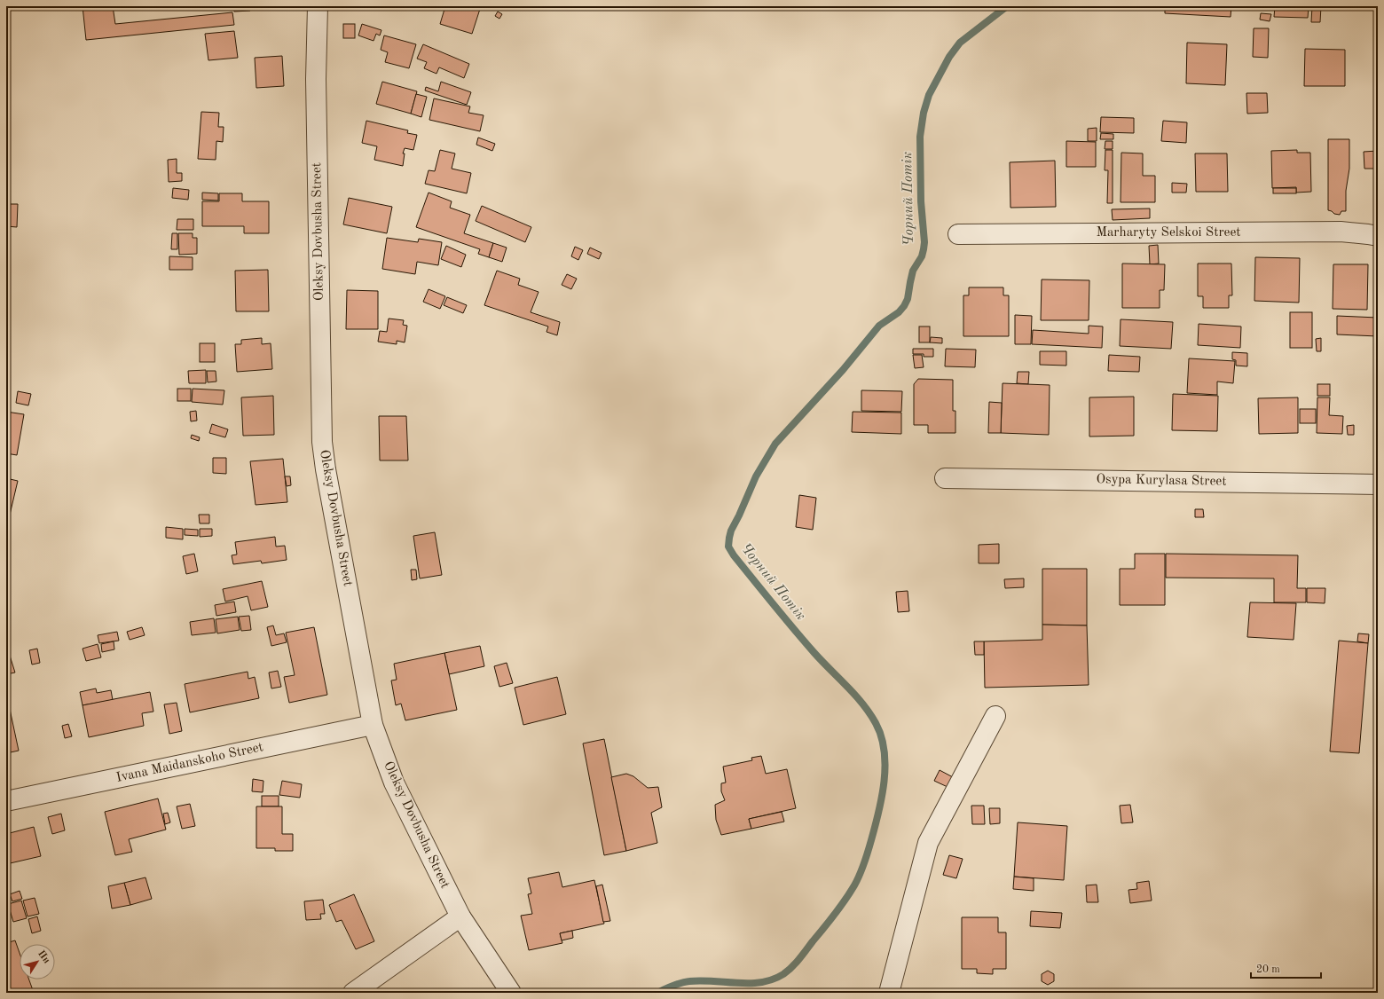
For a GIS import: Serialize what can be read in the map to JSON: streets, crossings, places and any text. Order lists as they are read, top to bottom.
{
  "streets": {
    "street": [
      "Oleksy Dovbusha Street",
      "Marharyty Selskoi Street",
      "Osypa Kurylasa Street",
      "Ivana Maidanskoho Street"
    ]
  },
  "crossings": [
    ["Oleksy Dovbusha Street", "Ivana Maidanskoho Street"]
  ],
  "water": ["Чорний Потік"],
  "scale_bar": "20 m",
  "north": "top right"
}
